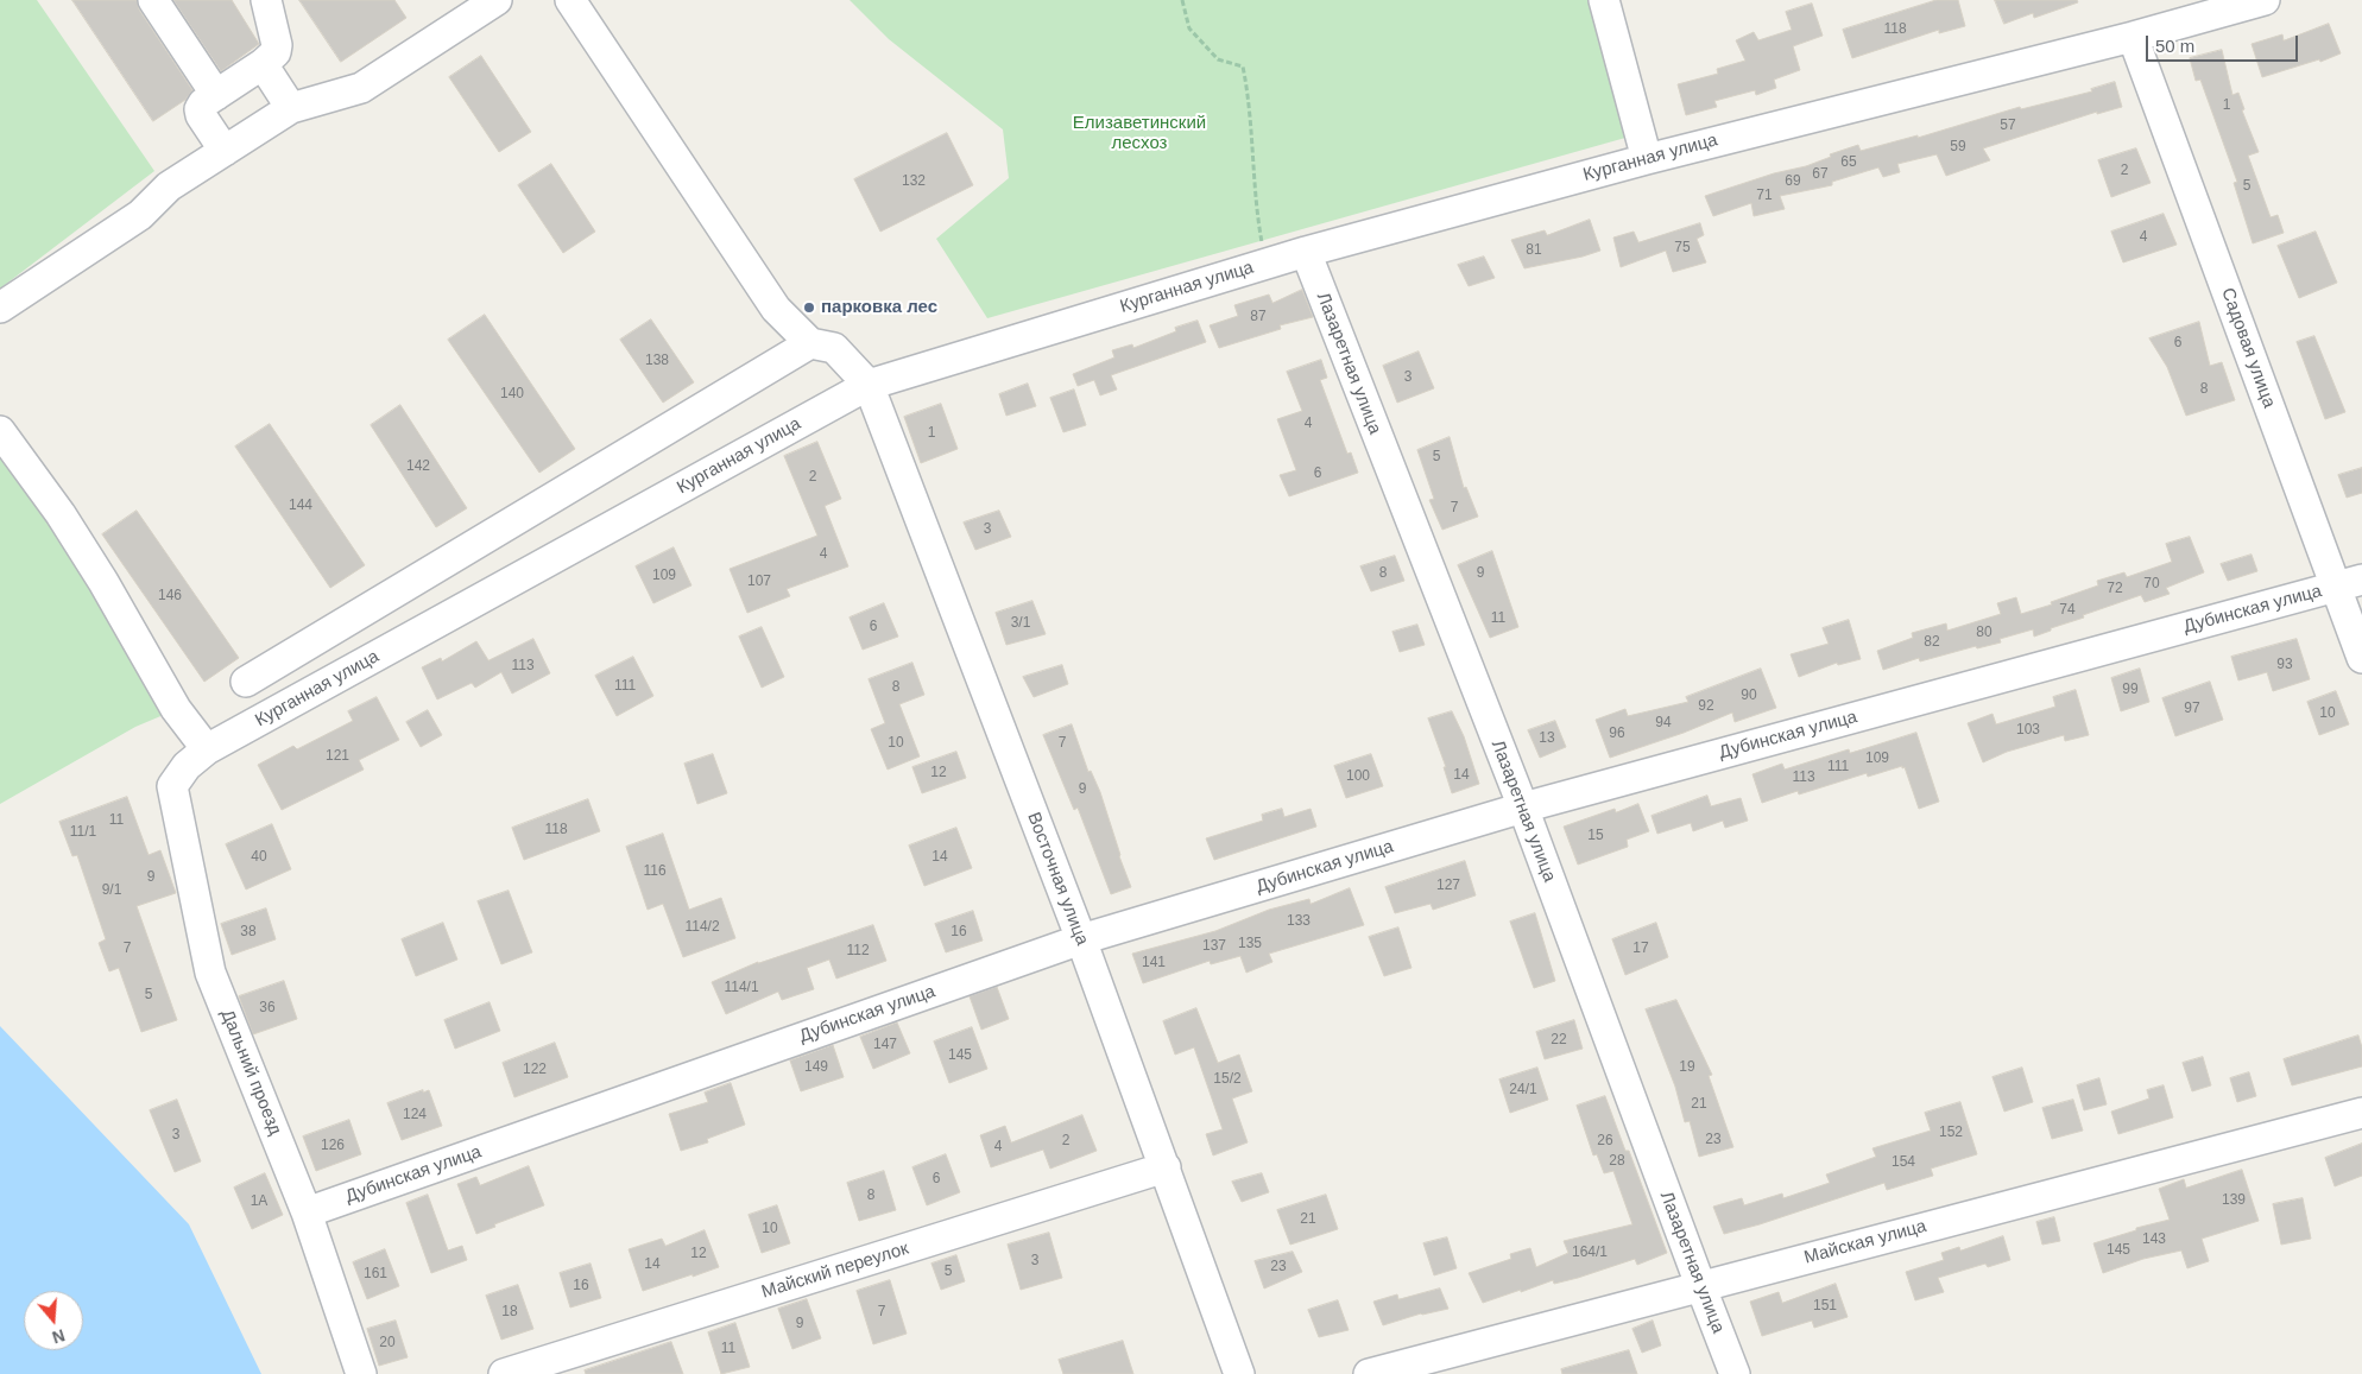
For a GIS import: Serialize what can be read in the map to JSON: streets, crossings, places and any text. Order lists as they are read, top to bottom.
{
  "streets": {
    "street": [
      "Курганная улица",
      "Садовая улица",
      "Лазаретная улица",
      "Дубинская улица",
      "Восточная улица",
      "Дальний проезд",
      "Майская улица",
      "Майский переулок"
    ]
  },
  "crossings": [
    ["Курганная улица", "Садовая улица"],
    ["Курганная улица", "Лазаретная улица"],
    ["Курганная улица", "Восточная улица"],
    ["Курганная улица", "Дальний проезд"],
    ["Садовая улица", "Дубинская улица"],
    ["Лазаретная улица", "Дубинская улица"],
    ["Лазаретная улица", "Майская улица"],
    ["Дубинская улица", "Восточная улица"],
    ["Дубинская улица", "Дальний проезд"],
    ["Восточная улица", "Майский переулок"]
  ],
  "parks": ["Елизаветинский лесхоз"],
  "places": ["парковка лес"],
  "house_numbers": [
    "118",
    "1",
    "57",
    "59",
    "65",
    "2",
    "67",
    "132",
    "69",
    "5",
    "71",
    "4",
    "75",
    "81",
    "87",
    "6",
    "138",
    "3",
    "8",
    "140",
    "4",
    "1",
    "5",
    "142",
    "6",
    "2",
    "144",
    "7",
    "3",
    "4",
    "8",
    "9",
    "109",
    "107",
    "70",
    "72",
    "146",
    "74",
    "11",
    "3/1",
    "6",
    "80",
    "82",
    "93",
    "113",
    "111",
    "8",
    "99",
    "90",
    "92",
    "97",
    "10",
    "94",
    "103",
    "96",
    "13",
    "10",
    "7",
    "121",
    "109",
    "111",
    "12",
    "14",
    "100",
    "113",
    "9",
    "11",
    "118",
    "11/1",
    "15",
    "40",
    "14",
    "116",
    "9",
    "127",
    "9/1",
    "133",
    "114/2",
    "38",
    "16",
    "135",
    "137",
    "7",
    "17",
    "112",
    "141",
    "114/1",
    "5",
    "36",
    "22",
    "147",
    "145",
    "149",
    "19",
    "122",
    "15/2",
    "24/1",
    "21",
    "124",
    "152",
    "3",
    "23",
    "2",
    "26",
    "126",
    "4",
    "28",
    "154",
    "6",
    "8",
    "139",
    "1А",
    "21",
    "10",
    "143",
    "145",
    "164/1",
    "12",
    "3",
    "14",
    "23",
    "5",
    "161",
    "16",
    "151",
    "18",
    "7",
    "9",
    "20",
    "11"
  ],
  "scale_bar": "50 m",
  "north": "bottom"
}
